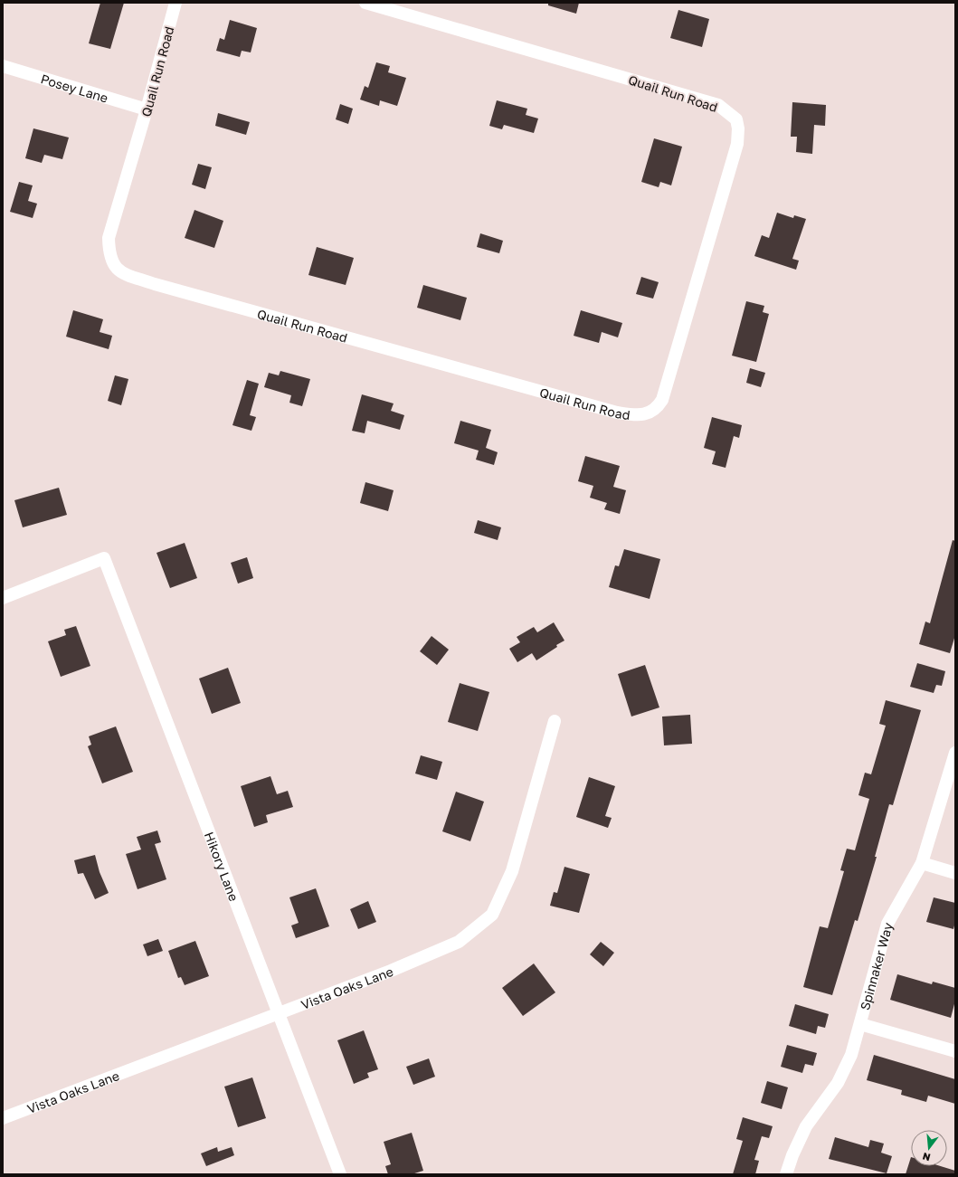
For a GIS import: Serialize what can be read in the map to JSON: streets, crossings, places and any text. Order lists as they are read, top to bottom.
{
  "streets": {
    "street": [
      "Quail Run Road",
      "Posey Lane",
      "Hikory Lane",
      "Spinnaker Way",
      "Vista Oaks Lane"
    ]
  },
  "crossings": [
    ["Quail Run Road", "Posey Lane"],
    ["Hikory Lane", "Vista Oaks Lane"]
  ],
  "north": "bottom"
}
